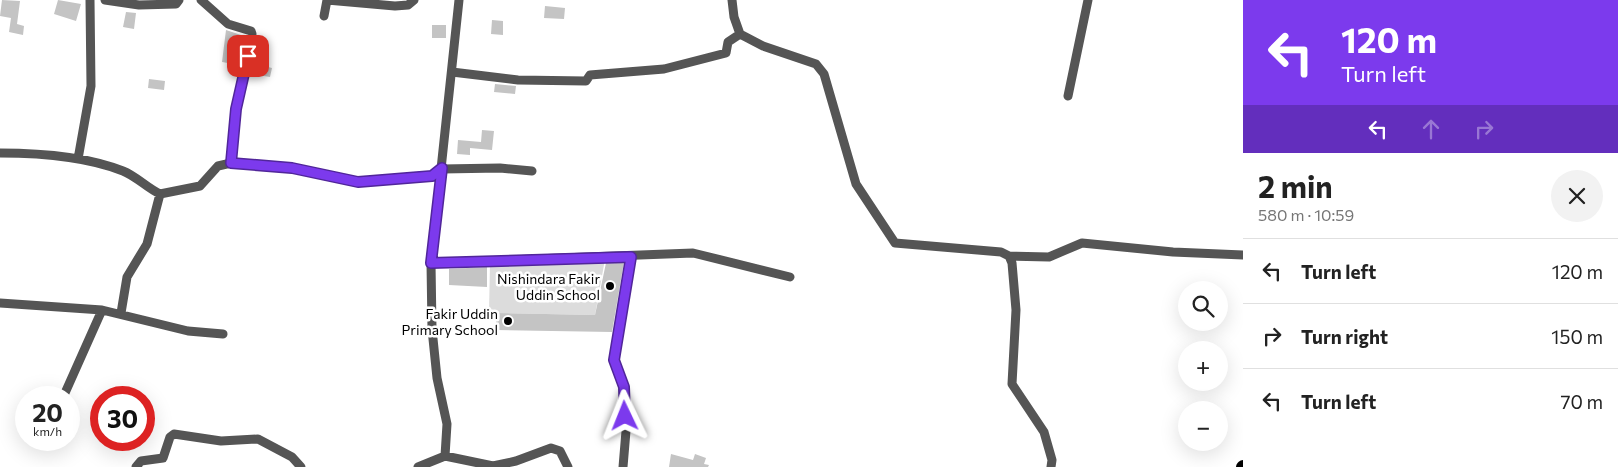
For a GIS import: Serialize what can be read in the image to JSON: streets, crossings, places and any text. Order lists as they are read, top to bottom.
{
  "places": ["Nishindara Fakir Uddin School", "Fakir Uddin Primary School"],
  "page": {
    "turn": ["120 m", "Turn left"],
    "heading": ["2 min", "580 m · 10:59"],
    "list": [
      {
        "name": "Turn left",
        "value": "120 m"
      },
      {
        "name": "Turn right",
        "value": "150 m"
      },
      {
        "name": "Turn left",
        "value": "70 m"
      }
    ],
    "map_buttons": ["+", "−"],
    "speed": "20 km/h",
    "limit": "30"
  }
}
